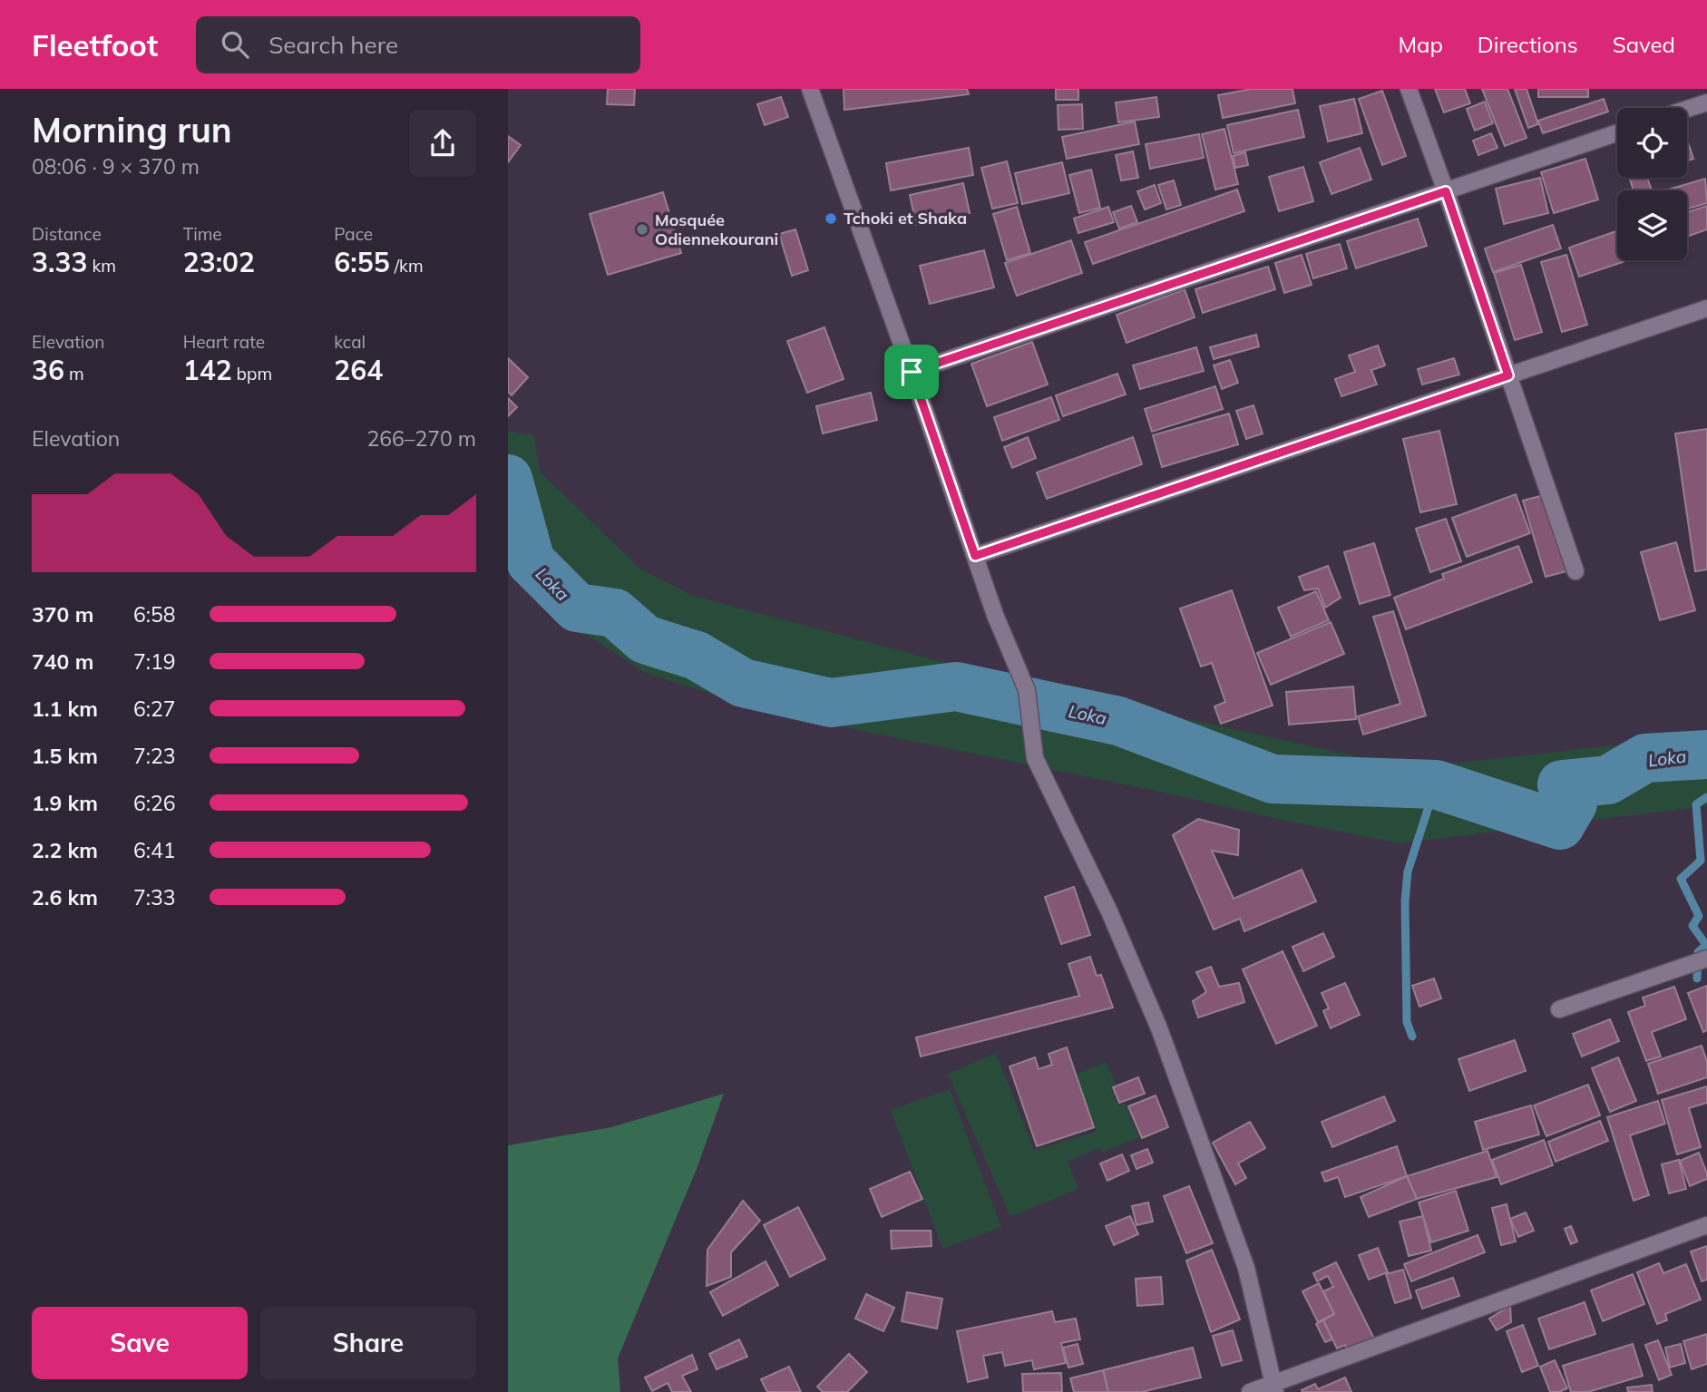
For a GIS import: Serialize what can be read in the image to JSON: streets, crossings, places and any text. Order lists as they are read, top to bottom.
{
  "water": ["Loka"],
  "places": ["Tchoki et Shaka", "Mosquée Odiennekourani"],
  "page": {
    "header": "Fleetfoot",
    "search": "Search here",
    "nav": ["Map", "Directions", "Saved"],
    "heading": ["Morning run", "08:06 · 9 × 370 m"],
    "stats": [
      ["Distance", "3.33 km"],
      ["Time", "23:02"],
      ["Pace", "6:55 /km"],
      ["Elevation", "36 m"],
      ["Heart rate", "142 bpm"],
      ["kcal", "264"]
    ],
    "chart": ["Elevation", "266–270 m"],
    "list": [
      {
        "name": "370 m",
        "note": "6:58"
      },
      {
        "name": "740 m",
        "note": "7:19"
      },
      {
        "name": "1.1 km",
        "note": "6:27"
      },
      {
        "name": "1.5 km",
        "note": "7:23"
      },
      {
        "name": "1.9 km",
        "note": "6:26"
      },
      {
        "name": "2.2 km",
        "note": "6:41"
      },
      {
        "name": "2.6 km",
        "note": "7:33"
      }
    ],
    "buttons": ["Save", "Share"]
  }
}
